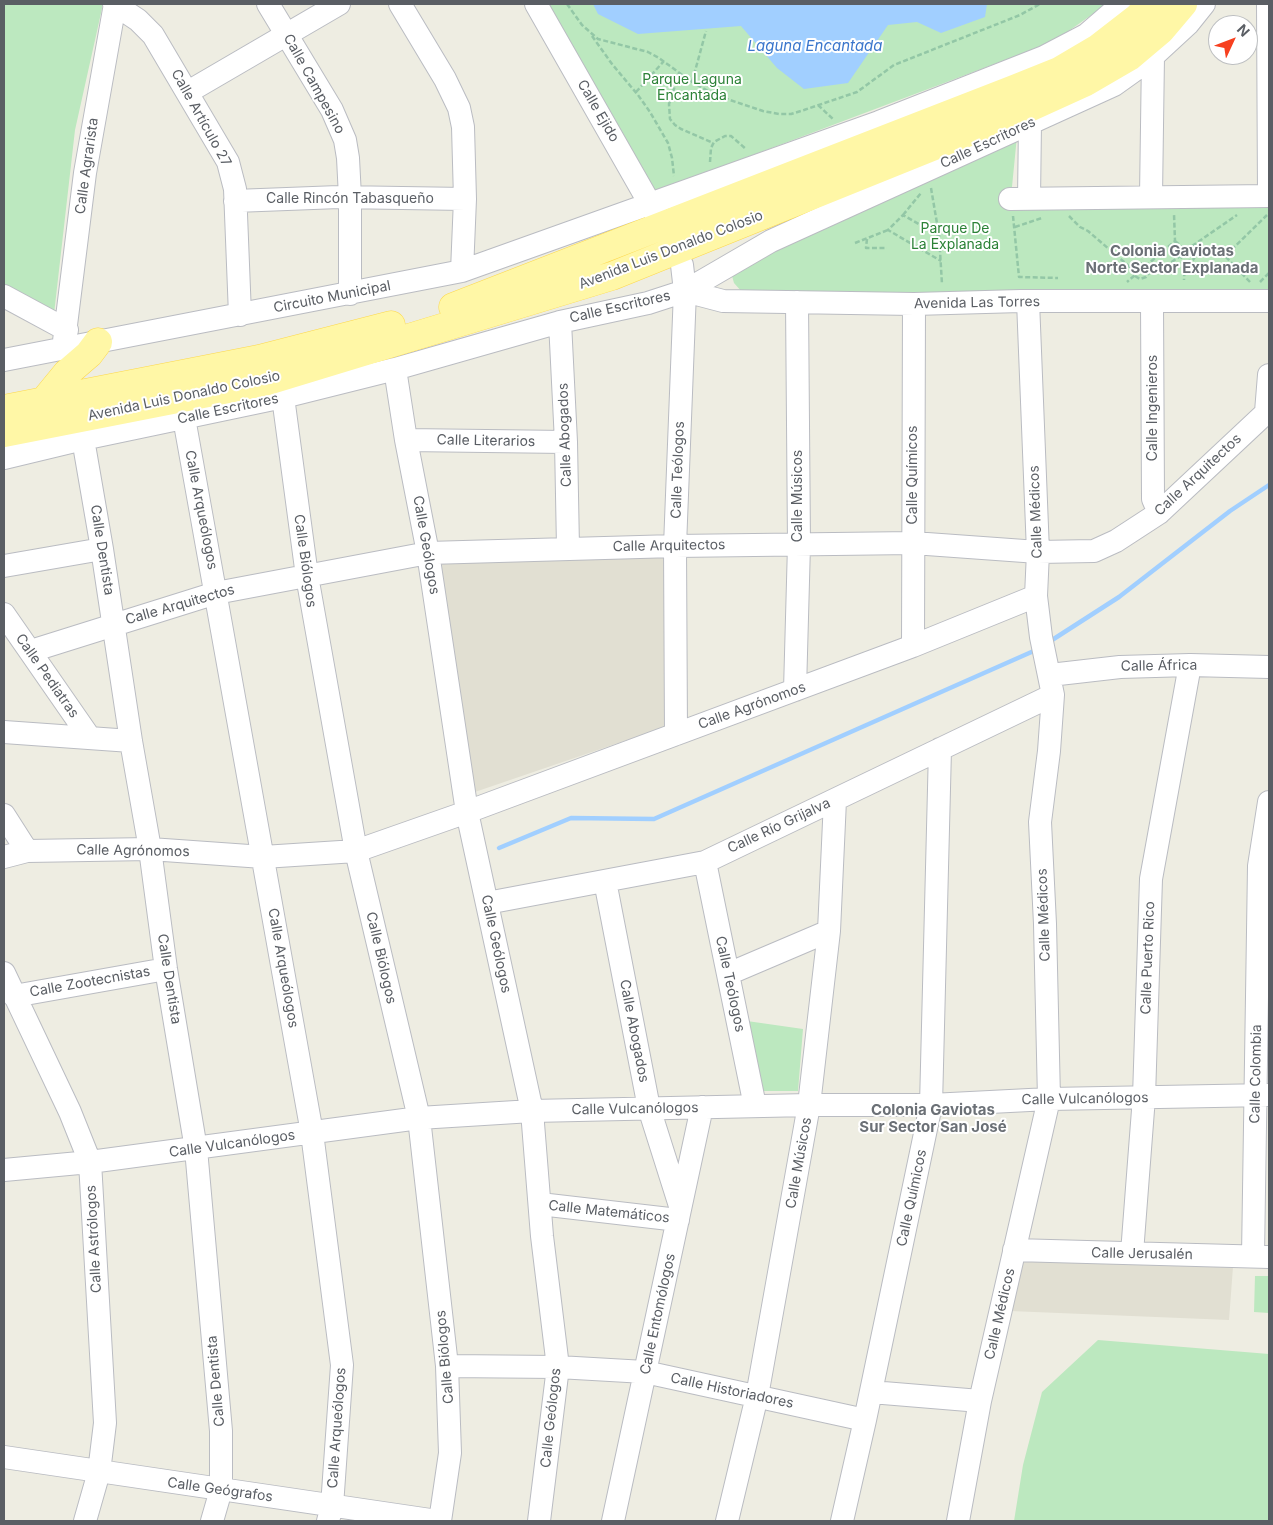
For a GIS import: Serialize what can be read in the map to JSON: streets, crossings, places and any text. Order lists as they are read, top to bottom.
{
  "streets": {
    "main road": ["Avenida Luis Donaldo Colosio"],
    "street": [
      "Calle Campesino",
      "Calle Ejido",
      "Calle Artículo 27",
      "Calle Escritores",
      "Calle Agrarista",
      "Calle Rincón Tabasqueño",
      "Circuito Municipal",
      "Avenida Las Torres",
      "Calle Ingenieros",
      "Calle Abogados",
      "Calle Literarios",
      "Calle Teólogos",
      "Calle Químicos",
      "Calle Arquitectos",
      "Calle Músicos",
      "Calle Arqueólogos",
      "Calle Médicos",
      "Calle Geólogos",
      "Calle Dentista",
      "Calle Biólogos",
      "Calle África",
      "Calle Pediatras",
      "Calle Agrónomos",
      "Calle Río Grijalva",
      "Calle Puerto Rico",
      "Calle Zootecnistas",
      "Calle Colombia",
      "Calle Vulcanólogos",
      "Calle Matemáticos",
      "Calle Astrólogos",
      "Calle Jerusalén",
      "Calle Entomólogos",
      "Calle Historiadores",
      "Calle Geógrafos"
    ]
  },
  "crossings": [
    ["Calle Campesino", "Calle Rincón Tabasqueño"],
    ["Calle Campesino", "Circuito Municipal"],
    ["Calle Ejido", "Circuito Municipal"],
    ["Calle Artículo 27", "Calle Agrarista"],
    ["Calle Artículo 27", "Calle Rincón Tabasqueño"],
    ["Calle Artículo 27", "Circuito Municipal"],
    ["Calle Escritores", "Avenida Las Torres"],
    ["Calle Escritores", "Calle Abogados"],
    ["Calle Escritores", "Calle Teólogos"],
    ["Calle Escritores", "Calle Arqueólogos"],
    ["Calle Escritores", "Calle Geólogos"],
    ["Calle Escritores", "Calle Dentista"],
    ["Calle Escritores", "Calle Biólogos"],
    ["Calle Agrarista", "Circuito Municipal"],
    ["Avenida Las Torres", "Calle Ingenieros"],
    ["Avenida Las Torres", "Calle Teólogos"],
    ["Avenida Las Torres", "Calle Químicos"],
    ["Avenida Las Torres", "Calle Músicos"],
    ["Avenida Las Torres", "Calle Médicos"],
    ["Calle Ingenieros", "Calle Arquitectos"],
    ["Calle Abogados", "Calle Literarios"],
    ["Calle Abogados", "Calle Arquitectos"],
    ["Calle Abogados", "Calle Río Grijalva"],
    ["Calle Abogados", "Calle Vulcanólogos"],
    ["Calle Abogados", "Calle Matemáticos"],
    ["Calle Abogados", "Calle Entomólogos"],
    ["Calle Literarios", "Calle Geólogos"],
    ["Calle Teólogos", "Calle Arquitectos"],
    ["Calle Teólogos", "Calle Agrónomos"],
    ["Calle Teólogos", "Calle Río Grijalva"],
    ["Calle Teólogos", "Calle Vulcanólogos"],
    ["Calle Químicos", "Calle Arquitectos"],
    ["Calle Químicos", "Calle Agrónomos"],
    ["Calle Químicos", "Calle Río Grijalva"],
    ["Calle Químicos", "Calle Vulcanólogos"],
    ["Calle Químicos", "Calle Historiadores"],
    ["Calle Arquitectos", "Calle Músicos"],
    ["Calle Arquitectos", "Calle Arqueólogos"],
    ["Calle Arquitectos", "Calle Médicos"],
    ["Calle Arquitectos", "Calle Geólogos"],
    ["Calle Arquitectos", "Calle Dentista"],
    ["Calle Arquitectos", "Calle Biólogos"],
    ["Calle Arquitectos", "Calle Pediatras"],
    ["Calle Músicos", "Calle Agrónomos"],
    ["Calle Músicos", "Calle Río Grijalva"],
    ["Calle Músicos", "Calle Vulcanólogos"],
    ["Calle Músicos", "Calle Historiadores"],
    ["Calle Arqueólogos", "Calle Agrónomos"],
    ["Calle Arqueólogos", "Calle Vulcanólogos"],
    ["Calle Arqueólogos", "Calle Geógrafos"],
    ["Calle Médicos", "Calle África"],
    ["Calle Médicos", "Calle Agrónomos"],
    ["Calle Médicos", "Calle Río Grijalva"],
    ["Calle Médicos", "Calle Vulcanólogos"],
    ["Calle Médicos", "Calle Jerusalén"],
    ["Calle Geólogos", "Calle Agrónomos"],
    ["Calle Geólogos", "Calle Río Grijalva"],
    ["Calle Geólogos", "Calle Vulcanólogos"],
    ["Calle Geólogos", "Calle Matemáticos"],
    ["Calle Geólogos", "Calle Historiadores"],
    ["Calle Dentista", "Calle Agrónomos"],
    ["Calle Dentista", "Calle Zootecnistas"],
    ["Calle Dentista", "Calle Vulcanólogos"],
    ["Calle Dentista", "Calle Geógrafos"],
    ["Calle Biólogos", "Calle Agrónomos"],
    ["Calle Biólogos", "Calle Vulcanólogos"],
    ["Calle Biólogos", "Calle Historiadores"],
    ["Calle Biólogos", "Calle Geógrafos"],
    ["Calle África", "Calle Río Grijalva"],
    ["Calle África", "Calle Puerto Rico"],
    ["Calle Puerto Rico", "Calle Vulcanólogos"],
    ["Calle Puerto Rico", "Calle Jerusalén"],
    ["Calle Zootecnistas", "Calle Astrólogos"],
    ["Calle Colombia", "Calle Vulcanólogos"],
    ["Calle Colombia", "Calle Jerusalén"],
    ["Calle Vulcanólogos", "Calle Astrólogos"],
    ["Calle Vulcanólogos", "Calle Entomólogos"],
    ["Calle Matemáticos", "Calle Entomólogos"],
    ["Calle Astrólogos", "Calle Geógrafos"],
    ["Calle Entomólogos", "Calle Historiadores"]
  ],
  "districts": ["Colonia Gaviotas Norte Sector Explanada", "Colonia Gaviotas Sur Sector San José"],
  "water": ["Laguna Encantada"],
  "parks": ["Parque Laguna Encantada", "Parque De La Explanada"],
  "north": "top right"
}
